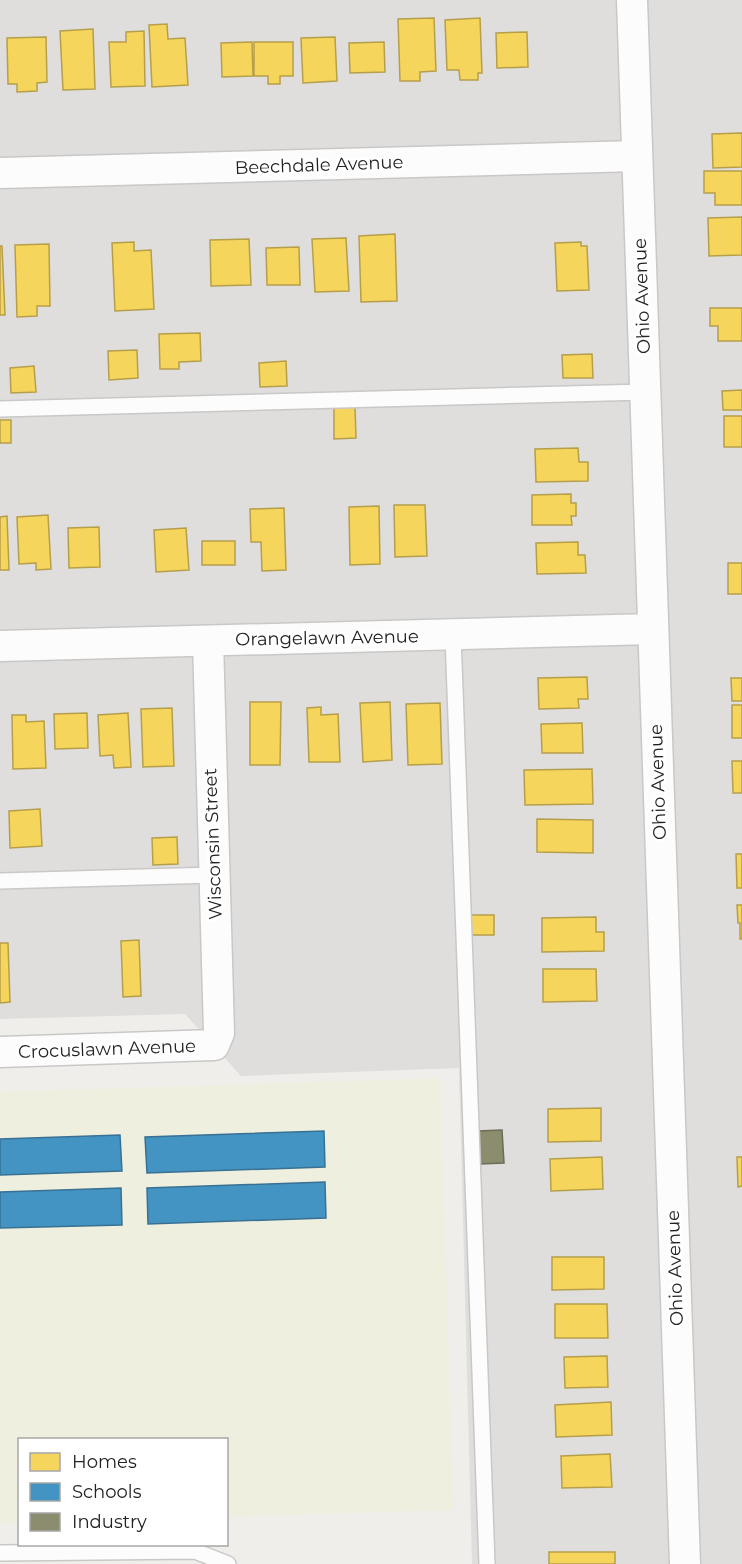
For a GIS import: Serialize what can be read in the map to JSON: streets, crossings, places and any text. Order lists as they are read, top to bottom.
{
  "streets": {
    "street": [
      "Beechdale Avenue",
      "Ohio Avenue",
      "Orangelawn Avenue",
      "Wisconsin Street",
      "Crocuslawn Avenue"
    ]
  },
  "crossings": [
    ["Beechdale Avenue", "Ohio Avenue"],
    ["Ohio Avenue", "Orangelawn Avenue"],
    ["Orangelawn Avenue", "Wisconsin Street"],
    ["Wisconsin Street", "Crocuslawn Avenue"]
  ],
  "legend": ["Homes", "Schools", "Industry"]
}
